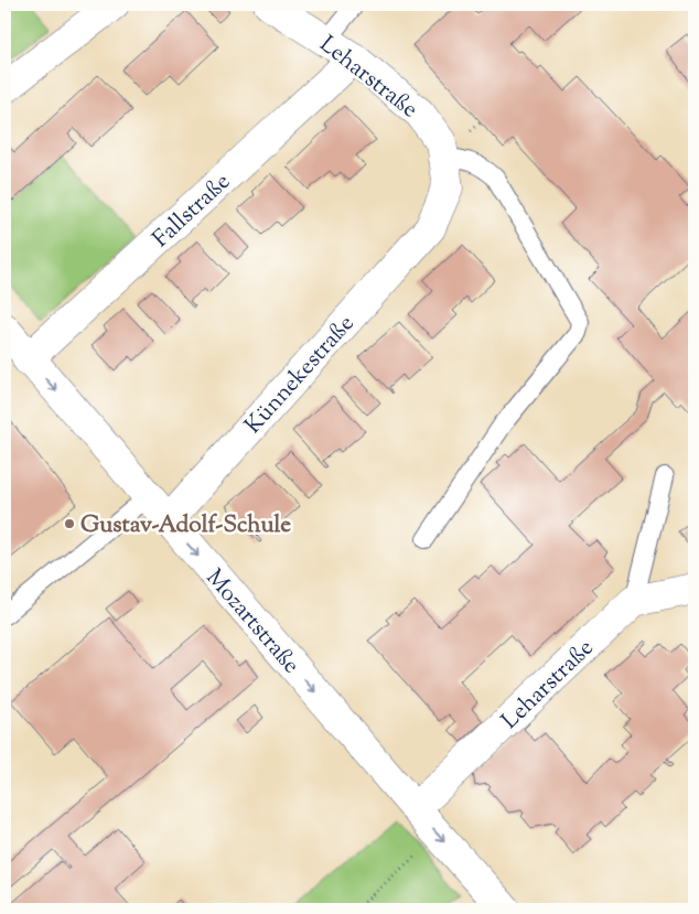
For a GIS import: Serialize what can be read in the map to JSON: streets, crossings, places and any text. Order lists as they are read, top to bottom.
{
  "streets": {
    "street": [
      "Leharstraße",
      "Fallstraße",
      "Künnekestraße",
      "Mozartstraße"
    ]
  },
  "crossings": [
    ["Leharstraße", "Fallstraße"],
    ["Leharstraße", "Künnekestraße"],
    ["Leharstraße", "Mozartstraße"],
    ["Fallstraße", "Mozartstraße"],
    ["Künnekestraße", "Mozartstraße"]
  ],
  "one_way": ["Mozartstraße"],
  "places": ["Gustav-Adolf-Schule"]
}
